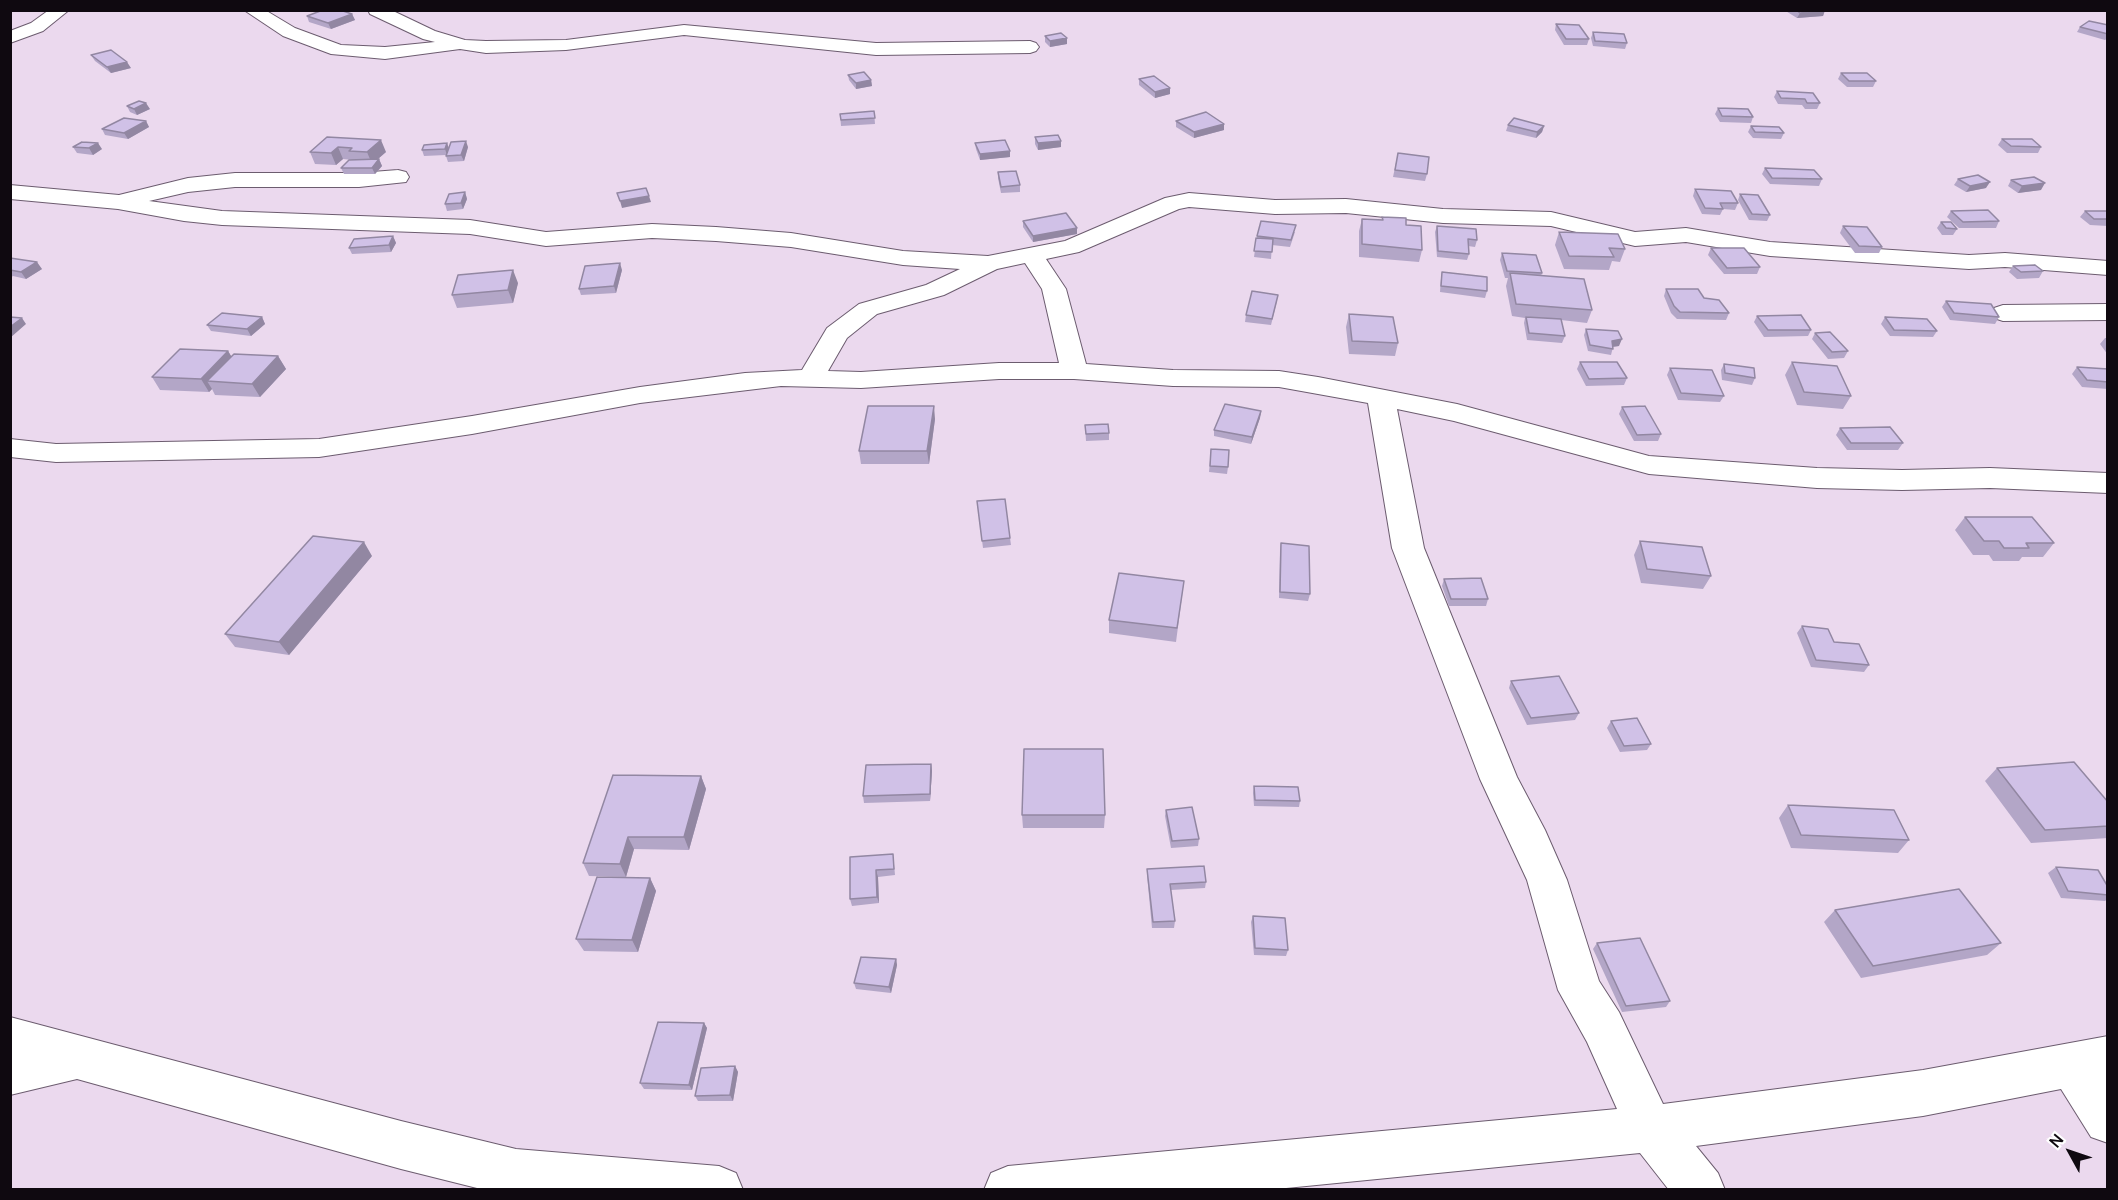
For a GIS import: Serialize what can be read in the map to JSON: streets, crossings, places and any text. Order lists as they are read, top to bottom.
{
  "north": "top left"
}
